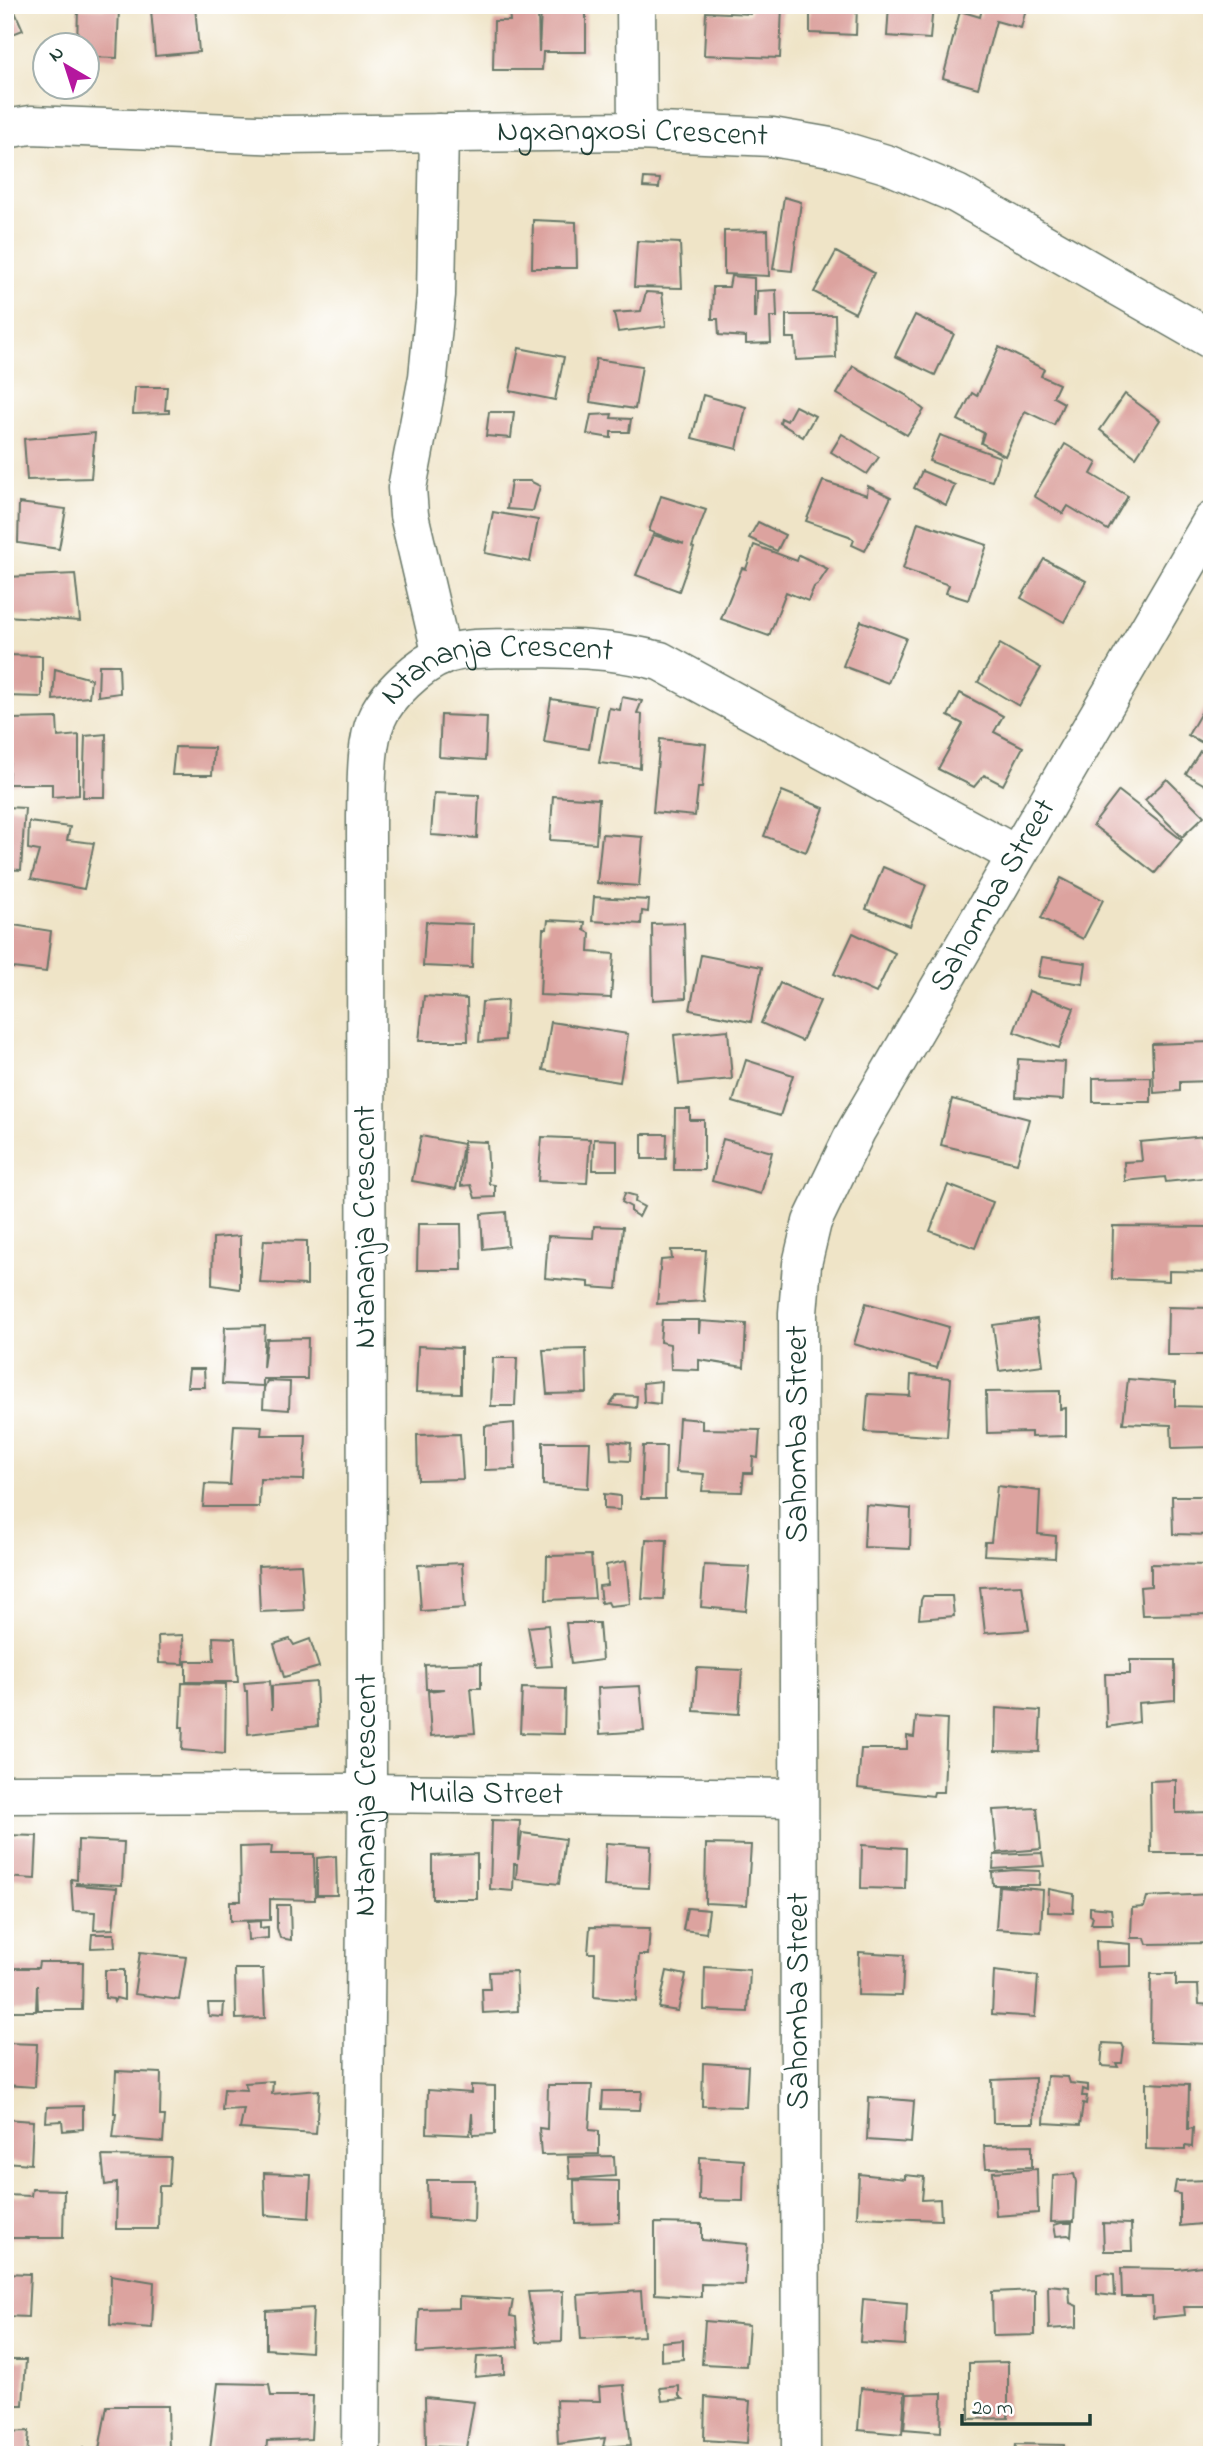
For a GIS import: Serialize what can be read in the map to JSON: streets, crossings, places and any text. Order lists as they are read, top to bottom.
{
  "streets": {
    "street": [
      "Ngxangxosi Crescent",
      "Ntananja Crescent",
      "Sahomba Street",
      "Muila Street"
    ]
  },
  "crossings": [
    ["Ntananja Crescent", "Sahomba Street"],
    ["Ntananja Crescent", "Muila Street"],
    ["Sahomba Street", "Muila Street"]
  ],
  "scale_bar": "20 m",
  "north": "top left"
}
